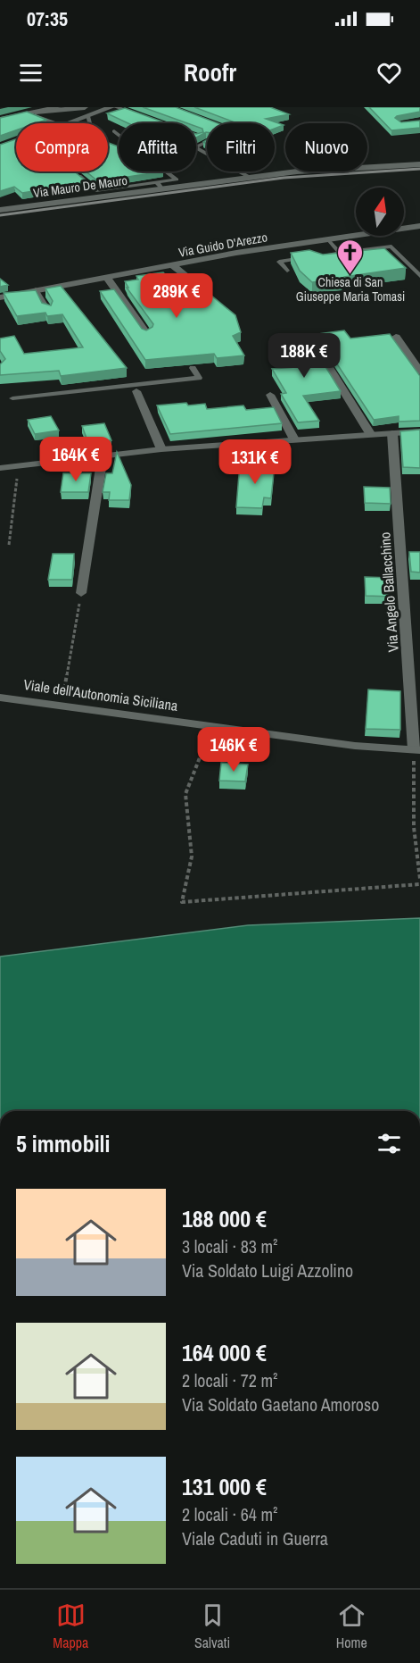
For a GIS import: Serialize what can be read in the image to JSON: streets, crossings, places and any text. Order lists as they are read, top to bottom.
{
  "streets": {
    "street": [
      "Via Mauro De Mauro",
      "Via Guido D'Arezzo",
      "Via Angelo Ballacchino",
      "Viale dell'Autonomia Siciliana"
    ]
  },
  "crossings": [
    ["Via Angelo Ballacchino", "Viale dell'Autonomia Siciliana"]
  ],
  "places": {
    "church": ["Chiesa di San Giuseppe Maria Tomasi"]
  },
  "north": "top",
  "page": {
    "status": "07:35",
    "header": "Roofr",
    "chip": [
      "Compra",
      "Affitta",
      "Filtri",
      "Nuovo"
    ],
    "price": [
      "289K €",
      "188K €",
      "164K €",
      "131K €",
      "146K €"
    ],
    "heading": "5 immobili",
    "list": [
      {
        "name": "188 000 €",
        "note": "3 locali · 83 m² · Via Soldato Luigi Azzolino"
      },
      {
        "name": "164 000 €",
        "note": "2 locali · 72 m² · Via Soldato Gaetano Amoroso"
      },
      {
        "name": "131 000 €",
        "note": "2 locali · 64 m² · Viale Caduti in Guerra"
      }
    ],
    "tabs": ["Mappa", "Salvati", "Home"]
  }
}
